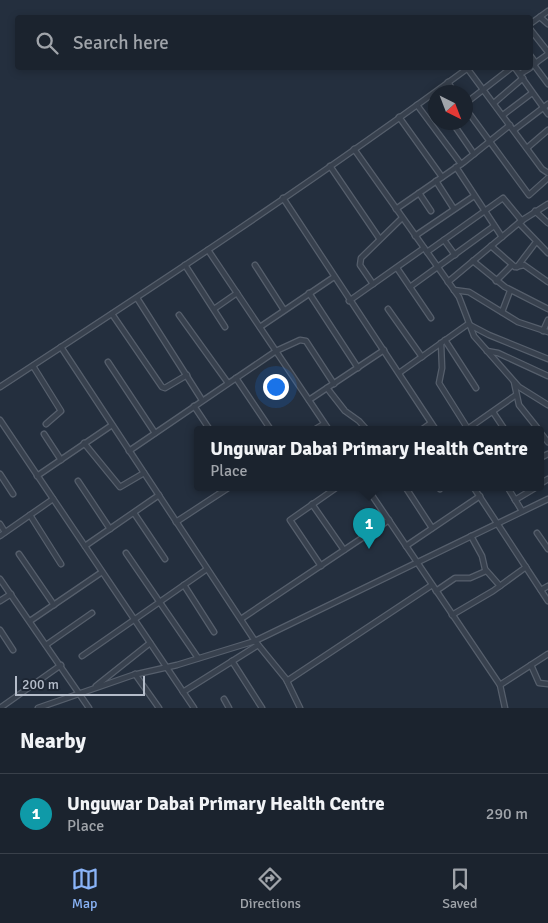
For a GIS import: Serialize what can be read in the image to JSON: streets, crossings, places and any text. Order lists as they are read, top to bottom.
{
  "scale_bar": "200 m",
  "north": "bottom right",
  "page": {
    "search": "Search here",
    "popup": ["Unguwar Dabai Primary Health Centre", "Place"],
    "pins": "1",
    "scale": "200 m",
    "heading": "Nearby",
    "list": [
      {
        "mark": "1",
        "name": "Unguwar Dabai Primary Health Centre",
        "note": "Place",
        "value": "290 m"
      }
    ],
    "nav": ["Map", "Directions", "Saved"]
  }
}
